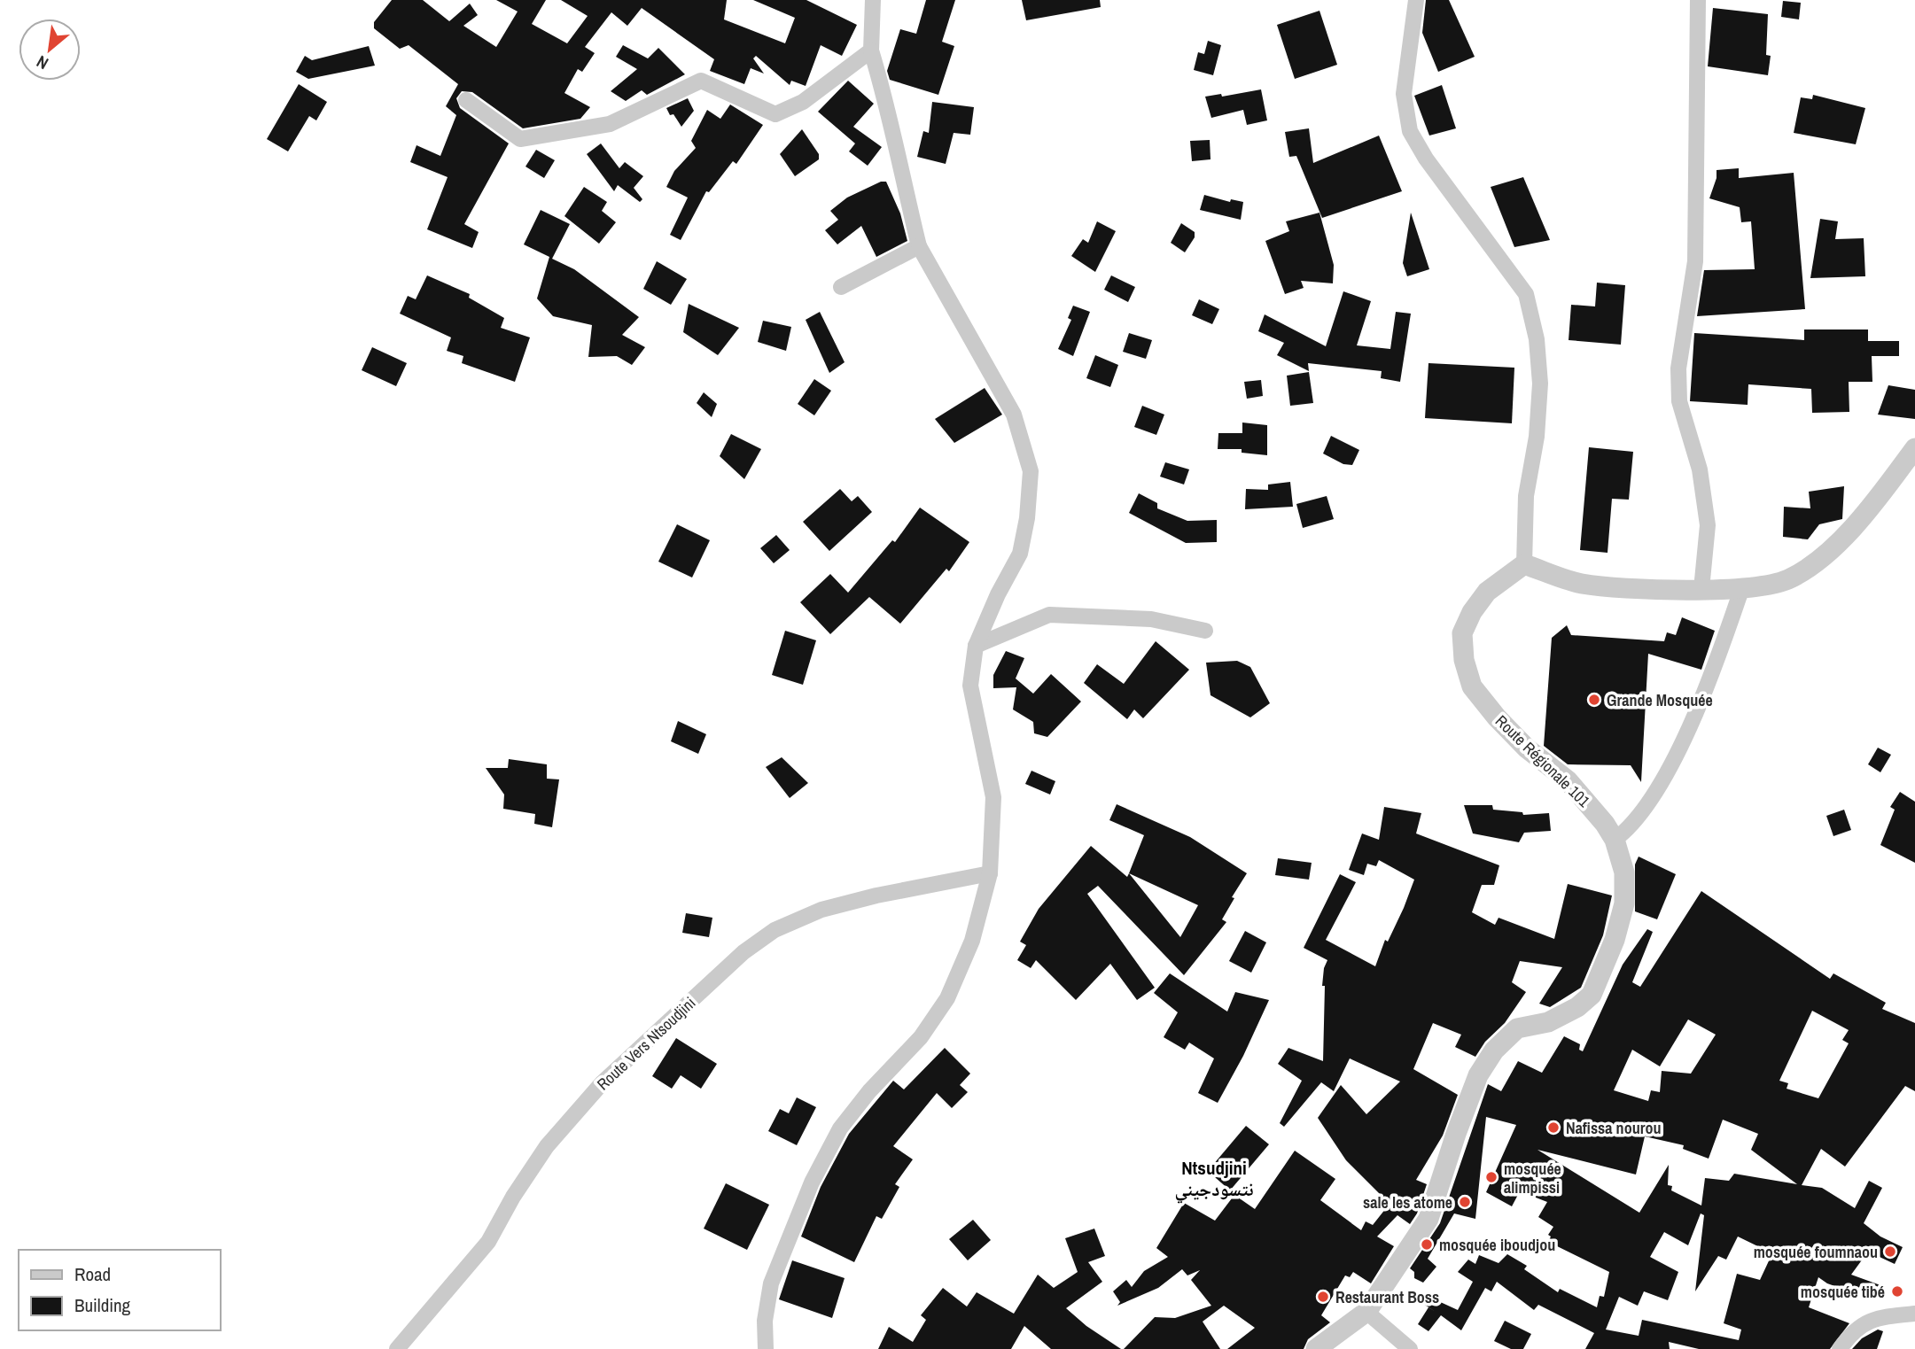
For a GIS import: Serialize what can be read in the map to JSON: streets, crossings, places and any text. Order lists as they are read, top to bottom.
{
  "streets": {
    "street": ["Route Régionale 101", "Route Vers Ntsoudjini"]
  },
  "districts": ["Ntsudjini نتسودجيني"],
  "places": [
    "Grande Mosquée",
    "Nafissa nourou",
    "mosquée alimpissi",
    "sale les atome",
    "mosquée iboudjou",
    "mosquée foumnaou",
    "mosquée tibé",
    "Restaurant Boss"
  ],
  "legend": ["Road", "Building"],
  "north": "bottom left"
}
